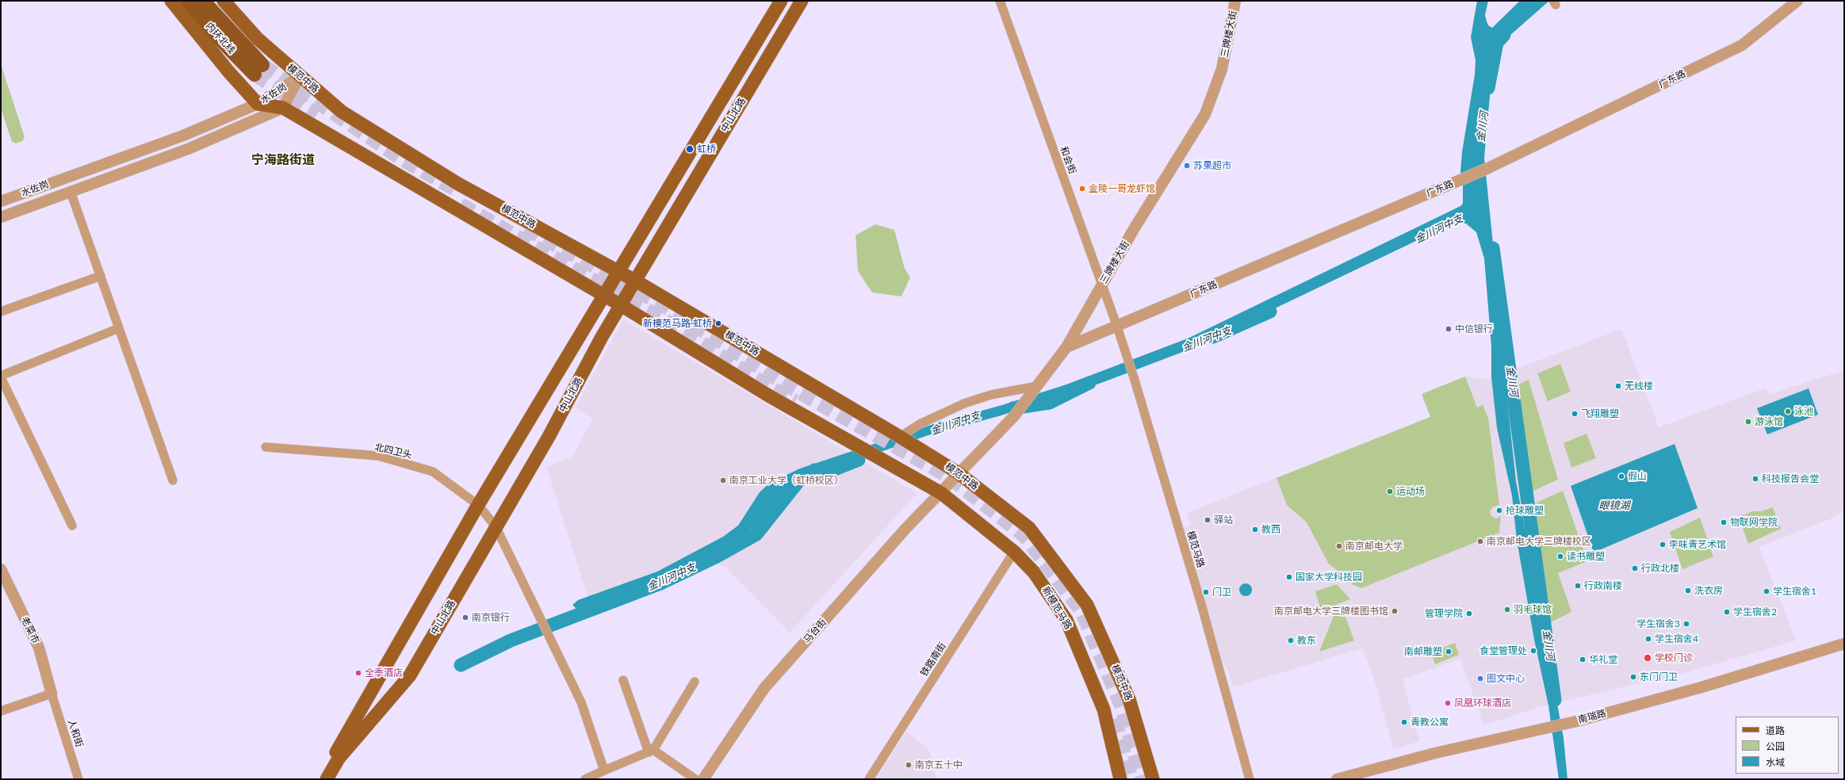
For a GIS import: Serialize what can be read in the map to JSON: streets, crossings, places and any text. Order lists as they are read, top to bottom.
{
  "streets": {
    "highway": ["内环北线"],
    "main road": ["模范中路", "中山北路", "新模范马路"],
    "street": [
      "三牌楼大街",
      "广东路",
      "水佐岗",
      "和会街",
      "北四卫头",
      "模范马路",
      "老菜市",
      "马台街",
      "铁路南街",
      "南瑞路",
      "人和街"
    ]
  },
  "crossings": [
    ["三牌楼大街", "模范中路"],
    ["三牌楼大街", "广东路"],
    ["三牌楼大街", "和会街"],
    ["三牌楼大街", "新模范马路"],
    ["三牌楼大街", "马台街"],
    ["模范中路", "水佐岗"],
    ["模范中路", "中山北路"],
    ["广东路", "和会街"],
    ["广东路", "模范马路"],
    ["中山北路", "北四卫头"],
    ["和会街", "模范马路"],
    ["新模范马路", "马台街"],
    ["新模范马路", "铁路南街"],
    ["老菜市", "人和街"]
  ],
  "districts": ["宁海路街道"],
  "water": ["金川河", "金川河中支", "眼镜湖"],
  "places": [
    "虹桥",
    "苏果超市",
    "金陵一哥龙虾馆",
    "新模范马路·虹桥",
    "中信银行",
    "无线楼",
    "泳池",
    "飞翔雕塑",
    "游泳馆",
    "假山",
    "科技报告会堂",
    "南京工业大学（虹桥校区）",
    "运动场",
    "抢球雕塑",
    "驿站",
    "物联网学院",
    "教西",
    "南京邮电大学三牌楼校区",
    "李味青艺术馆",
    "南京邮电大学",
    "读书雕塑",
    "行政北楼",
    "国家大学科技园",
    "行政南楼",
    "洗衣房",
    "学生宿舍1",
    "门卫",
    "羽毛球馆",
    "南京邮电大学三牌楼图书馆",
    "学生宿舍2",
    "管理学院",
    "南京银行",
    "学生宿舍3",
    "学生宿舍4",
    "教东",
    "食堂管理处",
    "南邮雕塑",
    "学校门诊",
    "华礼堂",
    "全季酒店",
    "东门门卫",
    "图文中心",
    "凤凰环球酒店",
    "青教公寓",
    "南京五十中"
  ],
  "legend": ["道路", "公园", "水域"]
}
